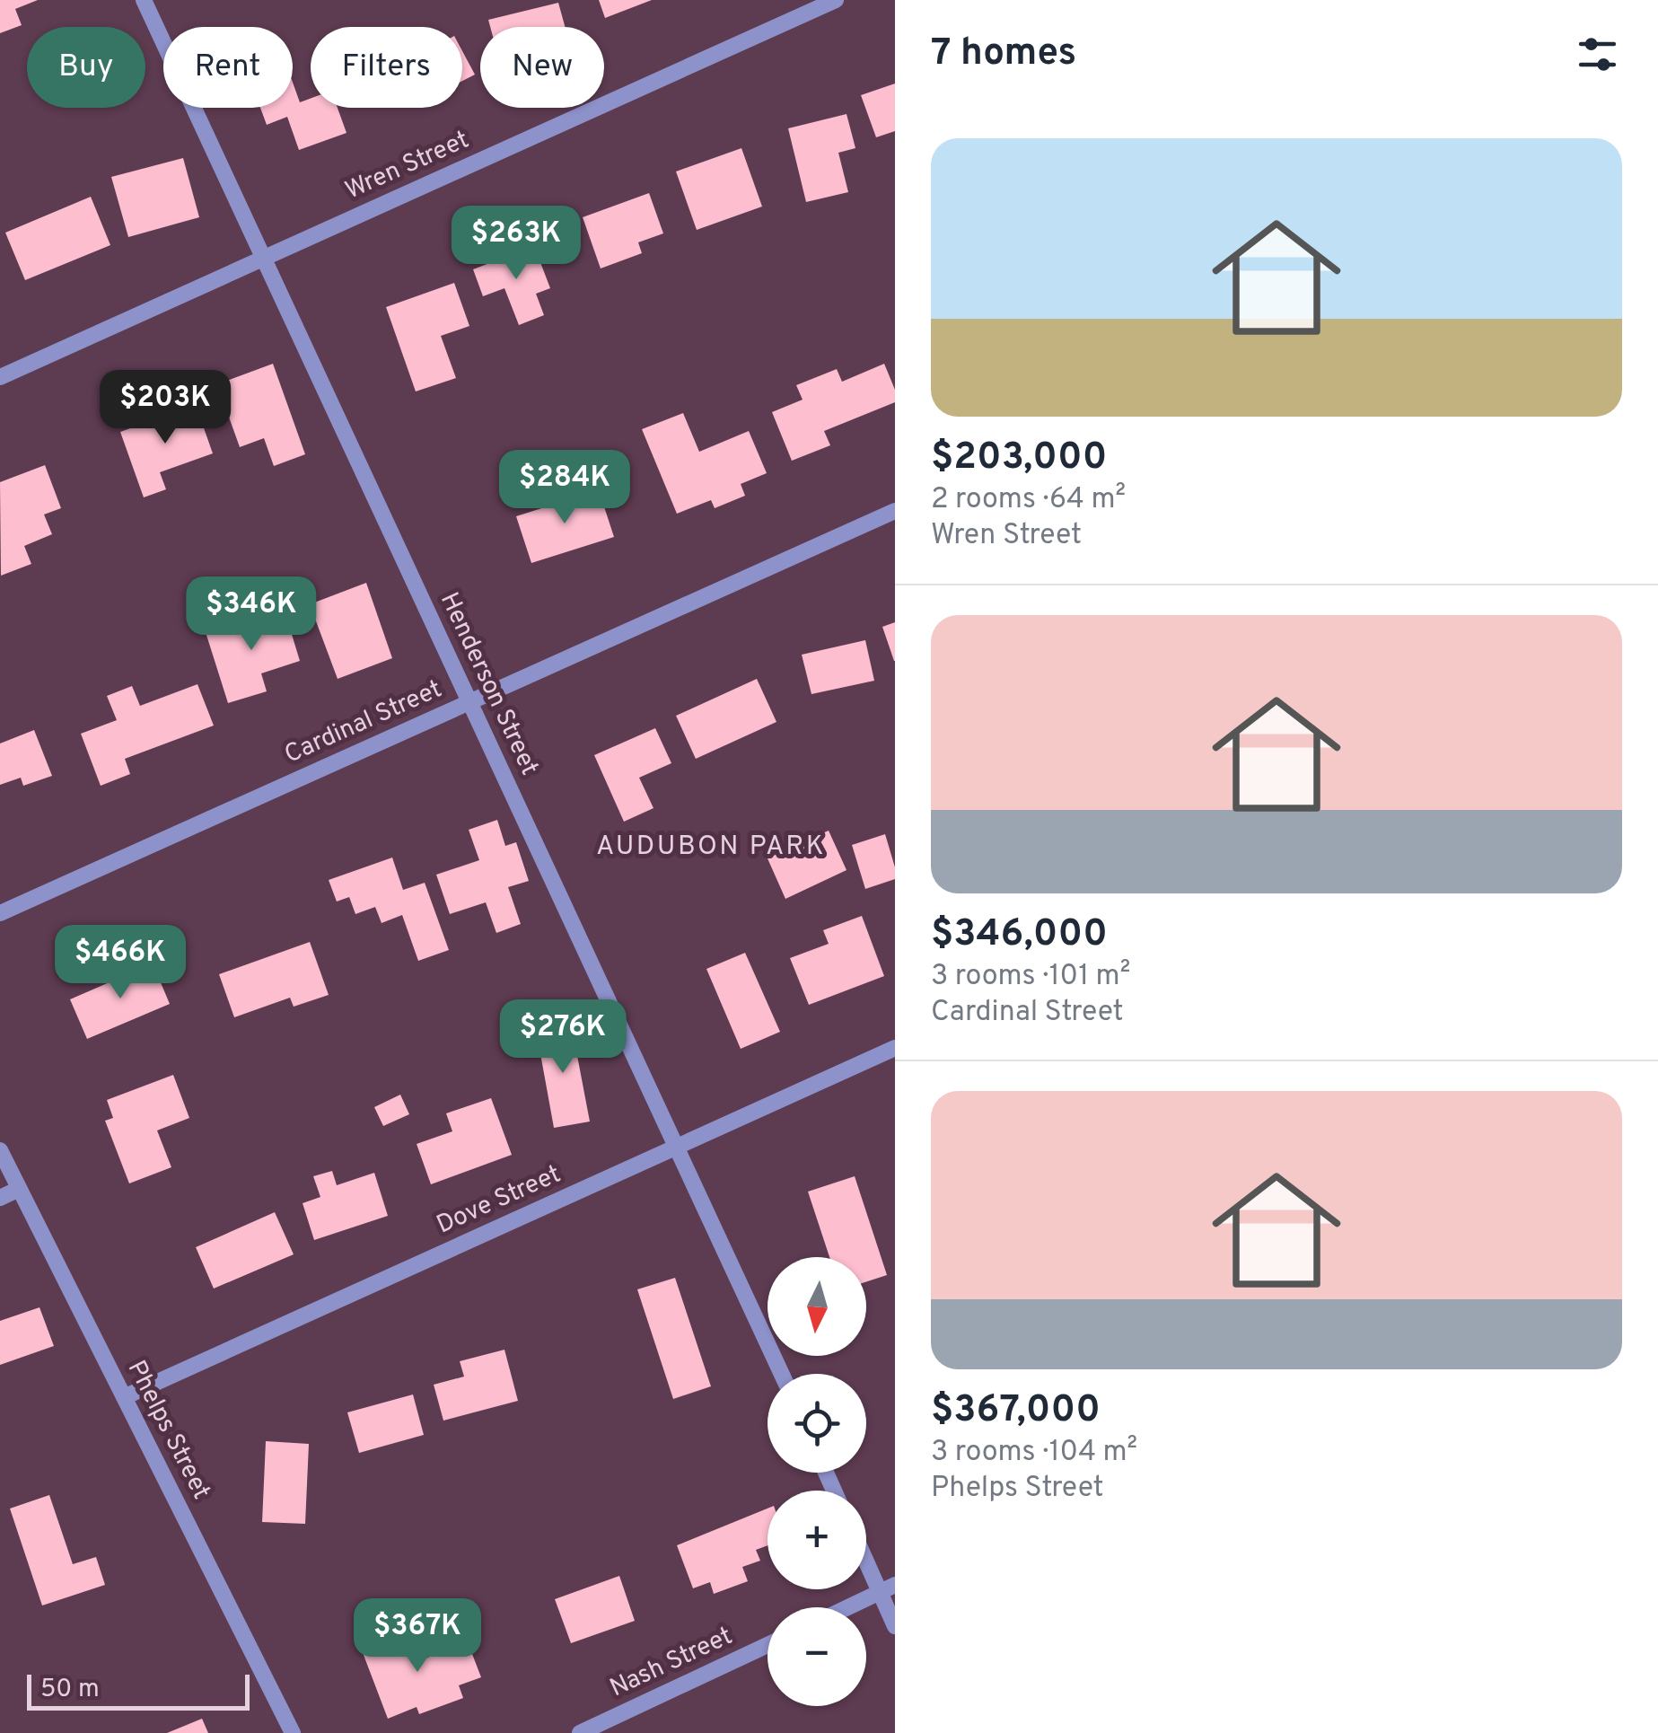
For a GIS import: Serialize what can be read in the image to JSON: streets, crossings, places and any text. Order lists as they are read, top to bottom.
{
  "streets": {
    "street": [
      "Wren Street",
      "Henderson Street",
      "Cardinal Street",
      "Dove Street",
      "Phelps Street",
      "Nash Street"
    ]
  },
  "crossings": [
    ["Wren Street", "Henderson Street"],
    ["Henderson Street", "Cardinal Street"],
    ["Henderson Street", "Dove Street"],
    ["Dove Street", "Phelps Street"]
  ],
  "districts": ["AUDUBON PARK"],
  "scale_bar": "50 m",
  "north": "bottom",
  "page": {
    "heading": "7 homes",
    "chip": [
      "Buy",
      "Rent",
      "Filters",
      "New"
    ],
    "list": [
      {
        "name": "$203,000",
        "note": "2 rooms · 64 m² · Wren Street"
      },
      {
        "name": "$346,000",
        "note": "3 rooms · 101 m² · Cardinal Street"
      },
      {
        "name": "$367,000",
        "note": "3 rooms · 104 m² · Phelps Street"
      }
    ],
    "price": [
      "$263K",
      "$203K",
      "$284K",
      "$346K",
      "$466K",
      "$276K",
      "$367K"
    ],
    "map_buttons": ["+", "−"],
    "scale": "50 m"
  }
}
